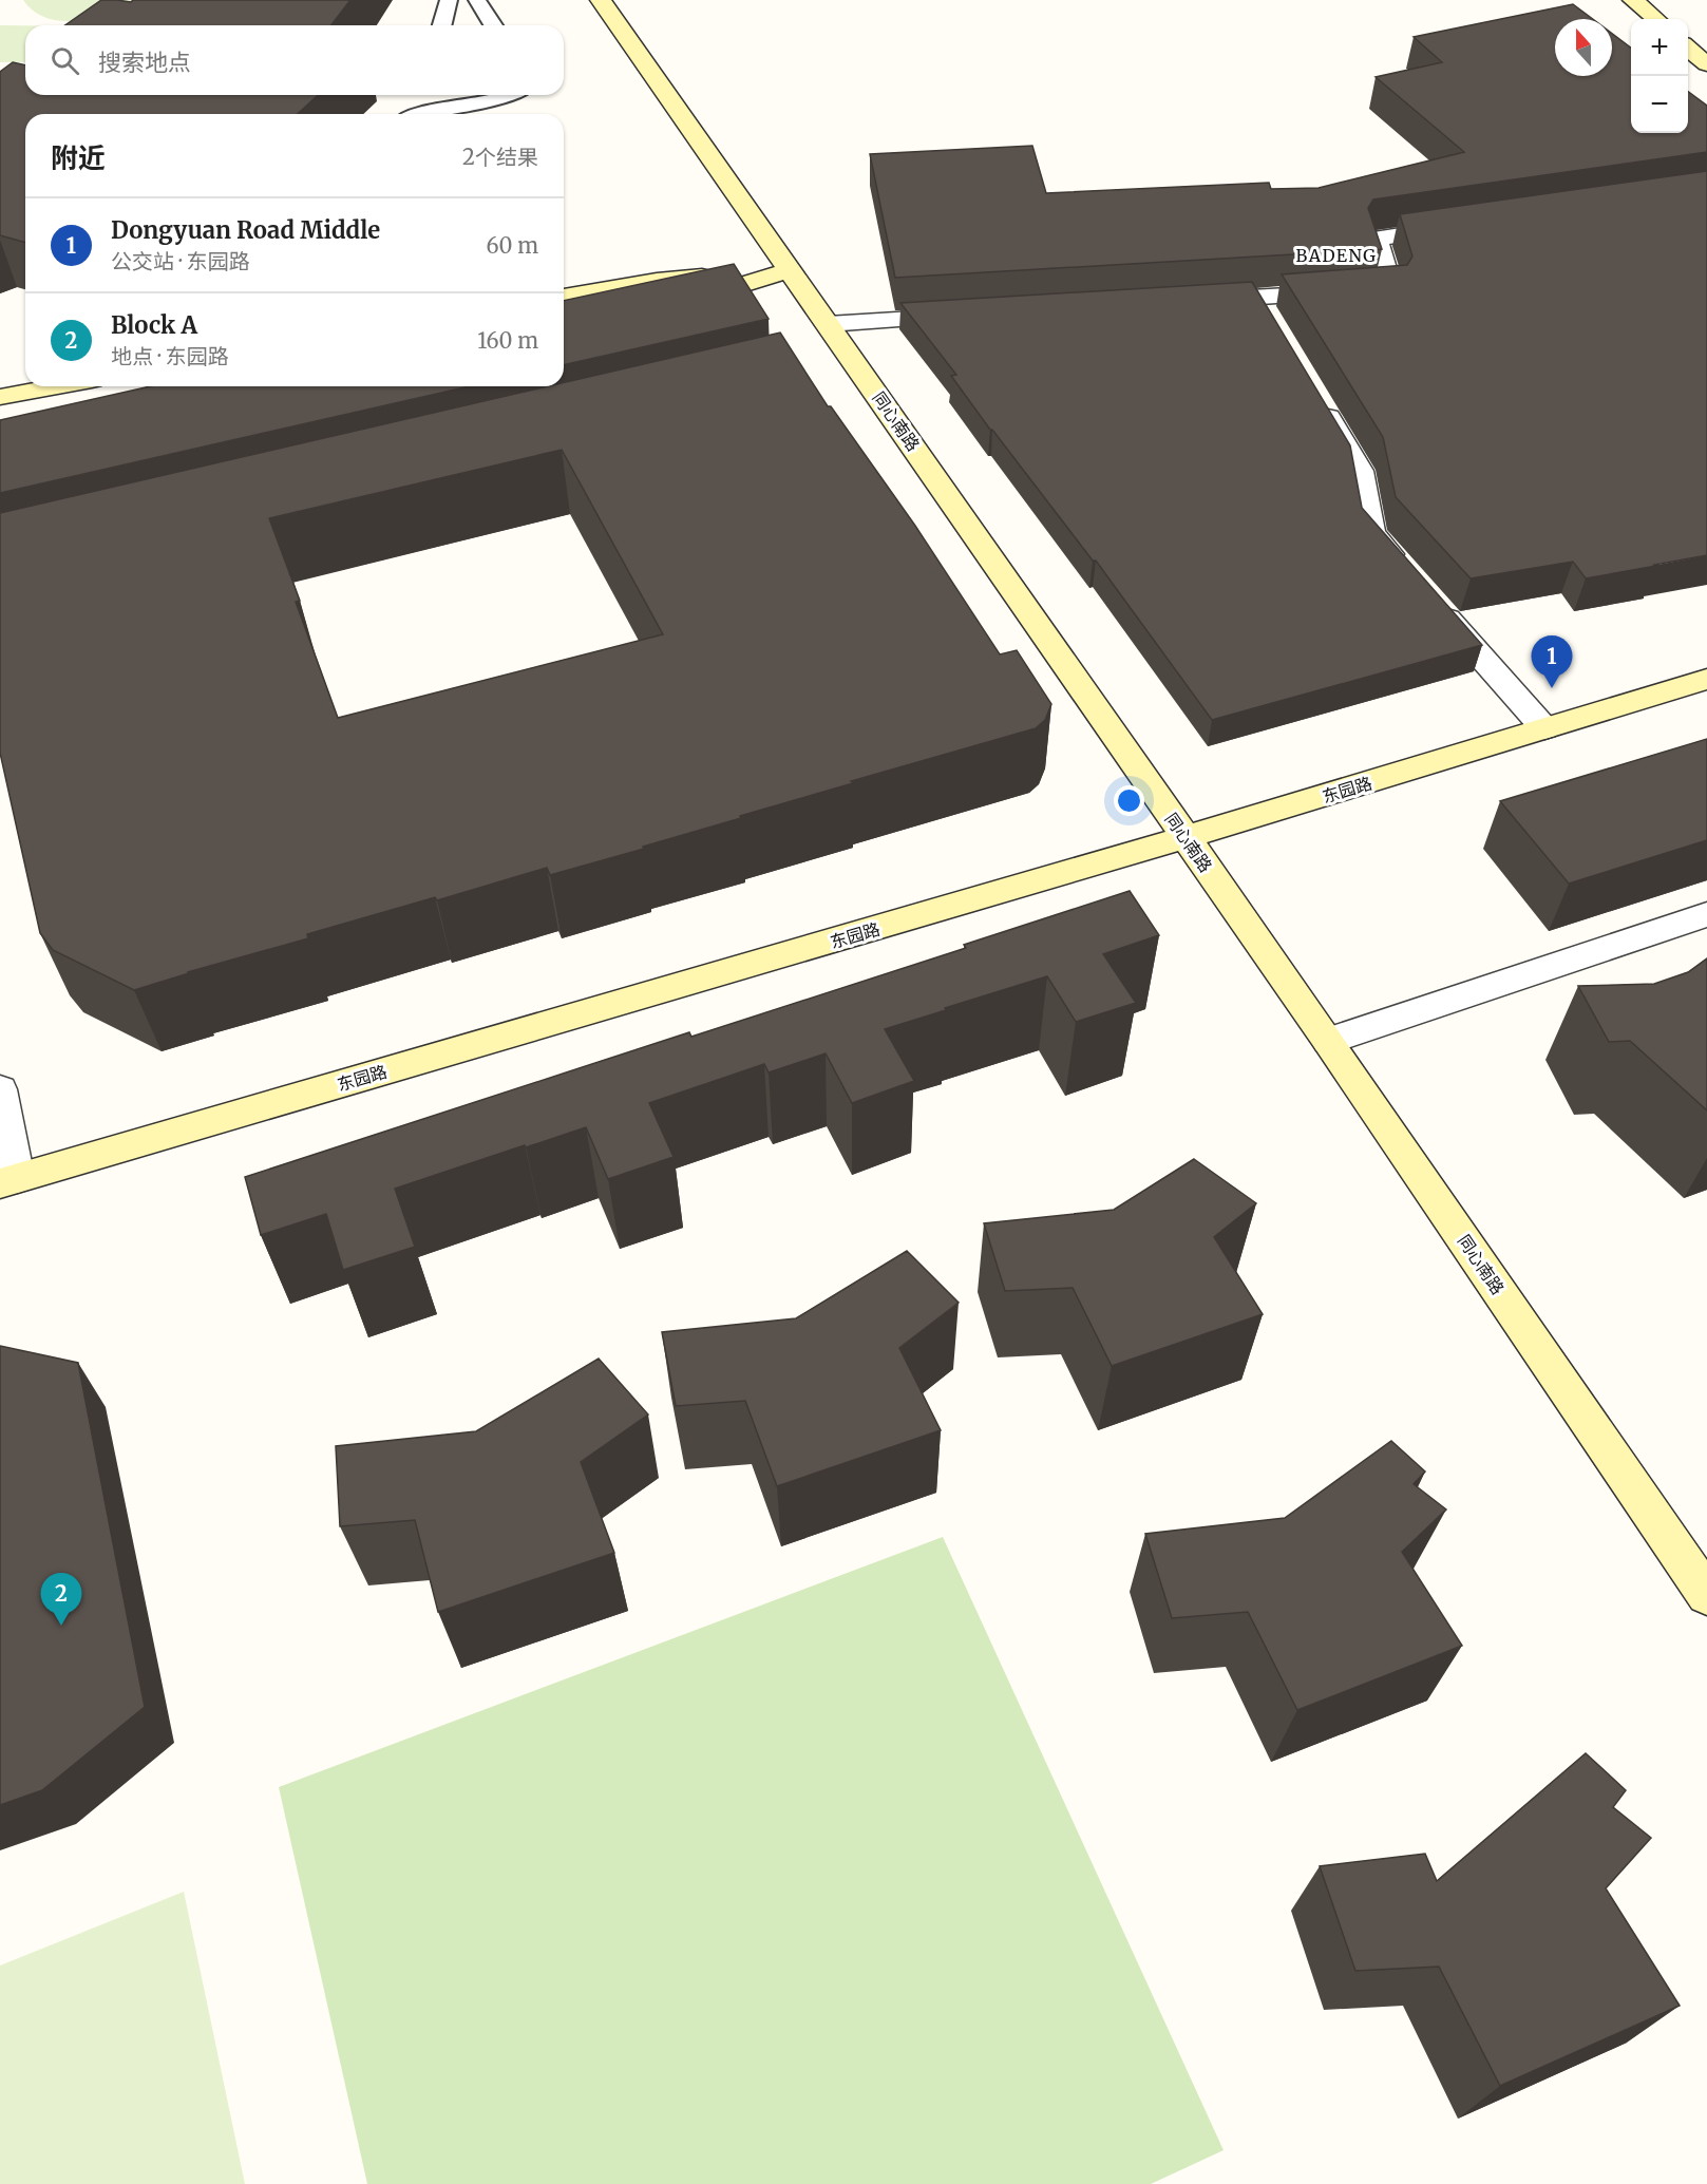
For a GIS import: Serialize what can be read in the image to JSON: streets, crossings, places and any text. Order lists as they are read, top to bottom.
{
  "streets": {
    "main road": ["同心南路", "东园路"]
  },
  "crossings": [
    ["同心南路", "东园路"]
  ],
  "districts": ["BADENG"],
  "north": "top",
  "page": {
    "map_buttons": ["+", "−"],
    "search": "搜索地点",
    "heading": ["附近", "2个结果"],
    "list": [
      {
        "mark": "1",
        "name": "Dongyuan Road Middle",
        "note": "公交站 · 东园路",
        "value": "60 m"
      },
      {
        "mark": "2",
        "name": "Block A",
        "note": "地点 · 东园路",
        "value": "160 m"
      }
    ],
    "pins": ["1", "2"]
  }
}
